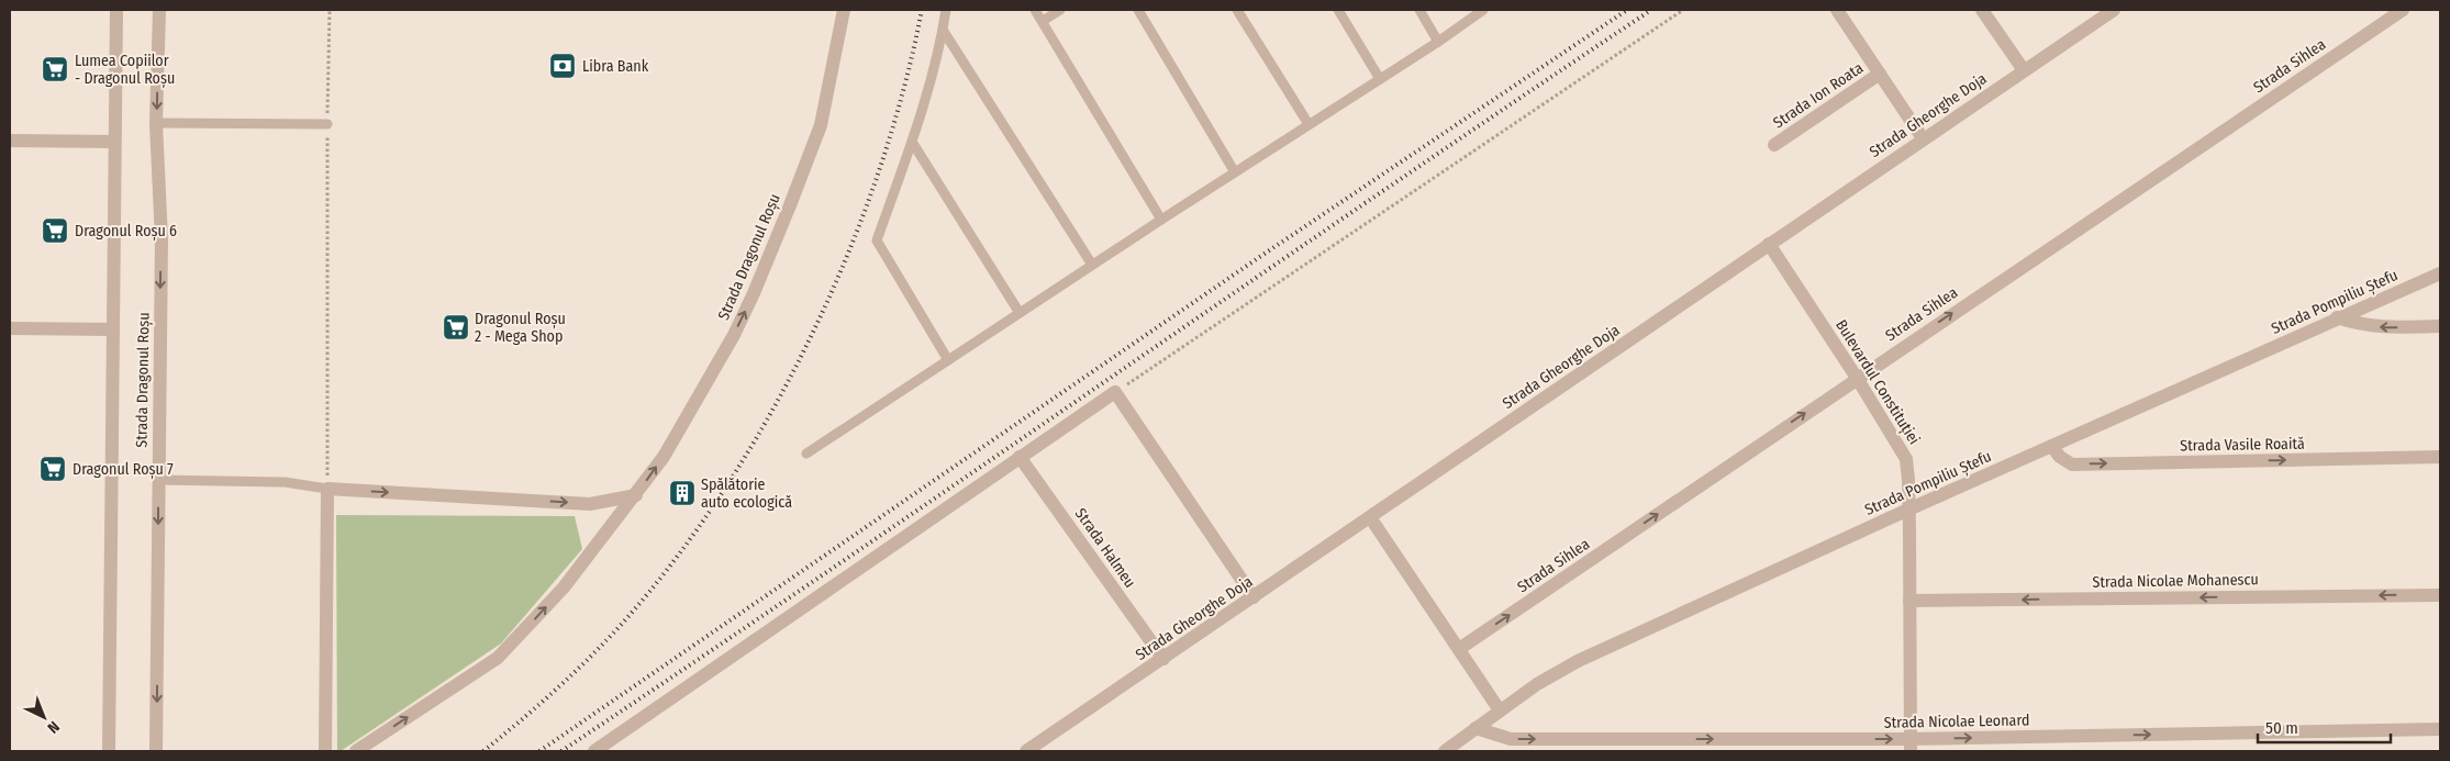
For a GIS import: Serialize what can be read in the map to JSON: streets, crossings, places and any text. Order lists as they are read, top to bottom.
{
  "streets": {
    "street": [
      "Strada Sihlea",
      "Strada Ion Roata",
      "Strada Gheorghe Doja",
      "Strada Dragonul Roșu",
      "Strada Pompiliu Ștefu",
      "Bulevardul Constituției",
      "Strada Vasile Roaită",
      "Strada Halmeu",
      "Strada Nicolae Mohanescu",
      "Strada Nicolae Leonard"
    ]
  },
  "crossings": [
    ["Strada Sihlea", "Bulevardul Constituției"],
    ["Strada Gheorghe Doja", "Bulevardul Constituției"],
    ["Strada Gheorghe Doja", "Strada Halmeu"],
    ["Strada Pompiliu Ștefu", "Bulevardul Constituției"],
    ["Strada Pompiliu Ștefu", "Strada Vasile Roaită"],
    ["Strada Pompiliu Ștefu", "Strada Nicolae Leonard"],
    ["Bulevardul Constituției", "Strada Nicolae Mohanescu"],
    ["Bulevardul Constituției", "Strada Nicolae Leonard"]
  ],
  "one_way": [
    "Strada Sihlea",
    "Strada Vasile Roaită",
    "Strada Nicolae Mohanescu",
    "Strada Nicolae Leonard"
  ],
  "places": {
    "bank": ["Libra Bank"],
    "supermarket": [
      "Lumea Copiilor - Dragonul Roșu",
      "Dragonul Roșu 6",
      "Dragonul Roșu 2 - Mega Shop",
      "Dragonul Roșu 7"
    ],
    "building": ["Spălătorie auto ecologică"]
  },
  "scale_bar": "50 m",
  "north": "bottom right"
}
